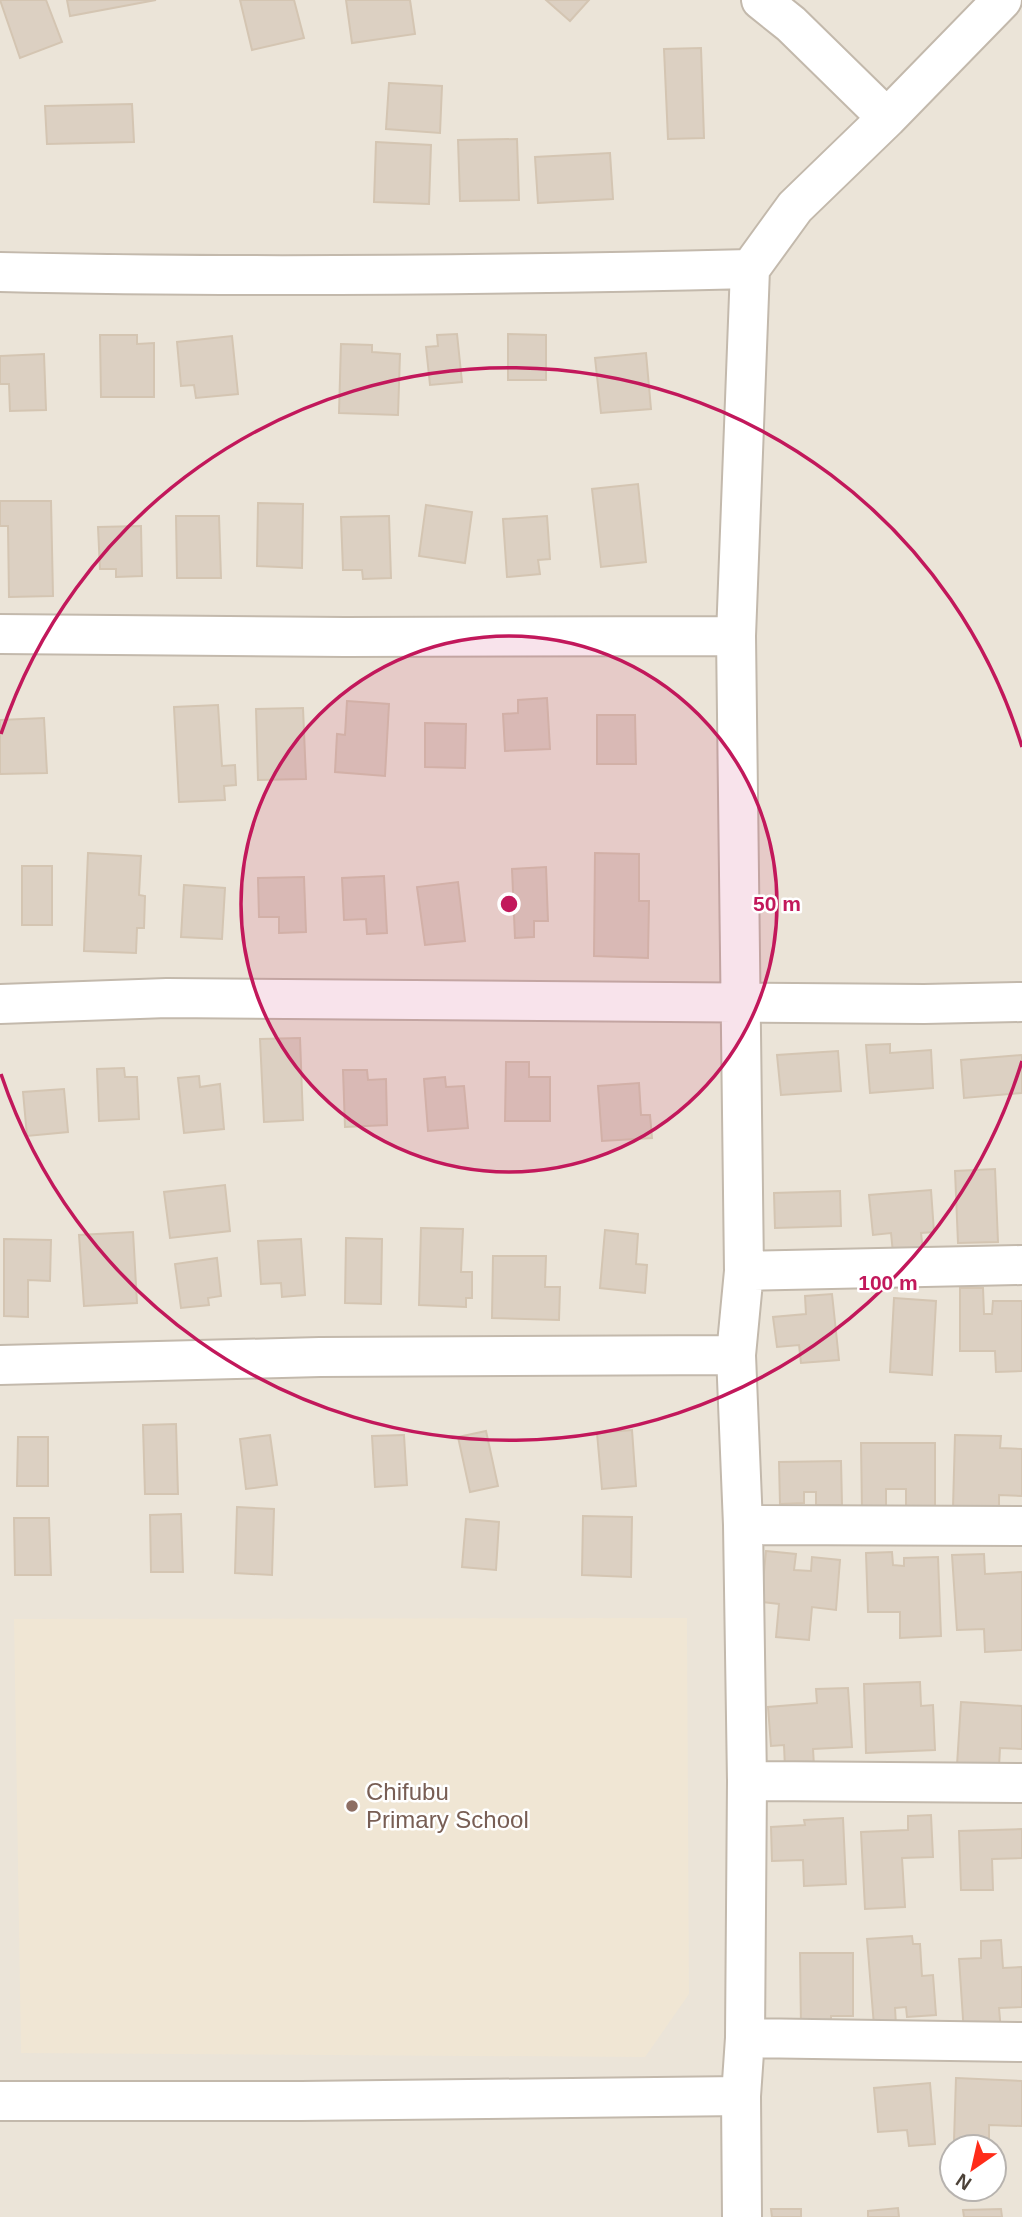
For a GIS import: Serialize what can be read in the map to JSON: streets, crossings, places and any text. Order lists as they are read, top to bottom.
{
  "places": ["Chifubu Primary School"],
  "north": "bottom left",
  "rings": ["50 m", "100 m"]
}
